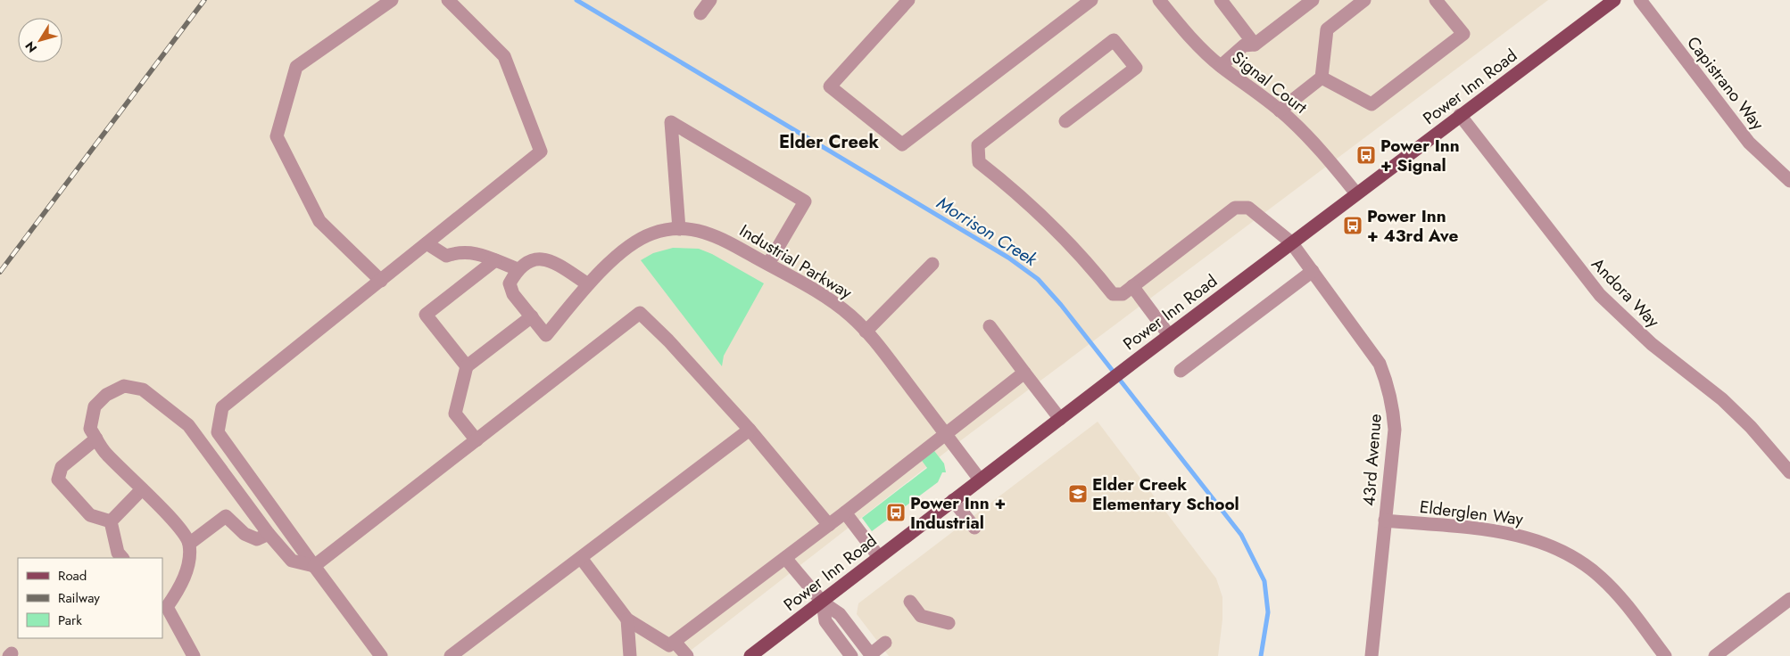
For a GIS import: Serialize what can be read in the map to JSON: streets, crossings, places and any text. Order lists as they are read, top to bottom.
{
  "streets": {
    "main road": ["Power Inn Road"],
    "street": [
      "Signal Court",
      "Capistrano Way",
      "Industrial Parkway",
      "Andora Way",
      "43rd Avenue",
      "Elderglen Way"
    ]
  },
  "crossings": [
    ["Signal Court", "Power Inn Road"],
    ["Power Inn Road", "Industrial Parkway"],
    ["Power Inn Road", "Andora Way"],
    ["Power Inn Road", "43rd Avenue"],
    ["43rd Avenue", "Elderglen Way"]
  ],
  "districts": ["Elder Creek"],
  "water": ["Morrison Creek"],
  "places": {
    "bus stop": ["Power Inn + Signal", "Power Inn + 43rd Ave", "Power Inn + Industrial"],
    "school or university": ["Elder Creek Elementary School"]
  },
  "legend": ["Road", "Railway", "Park"],
  "north": "bottom left"
}
